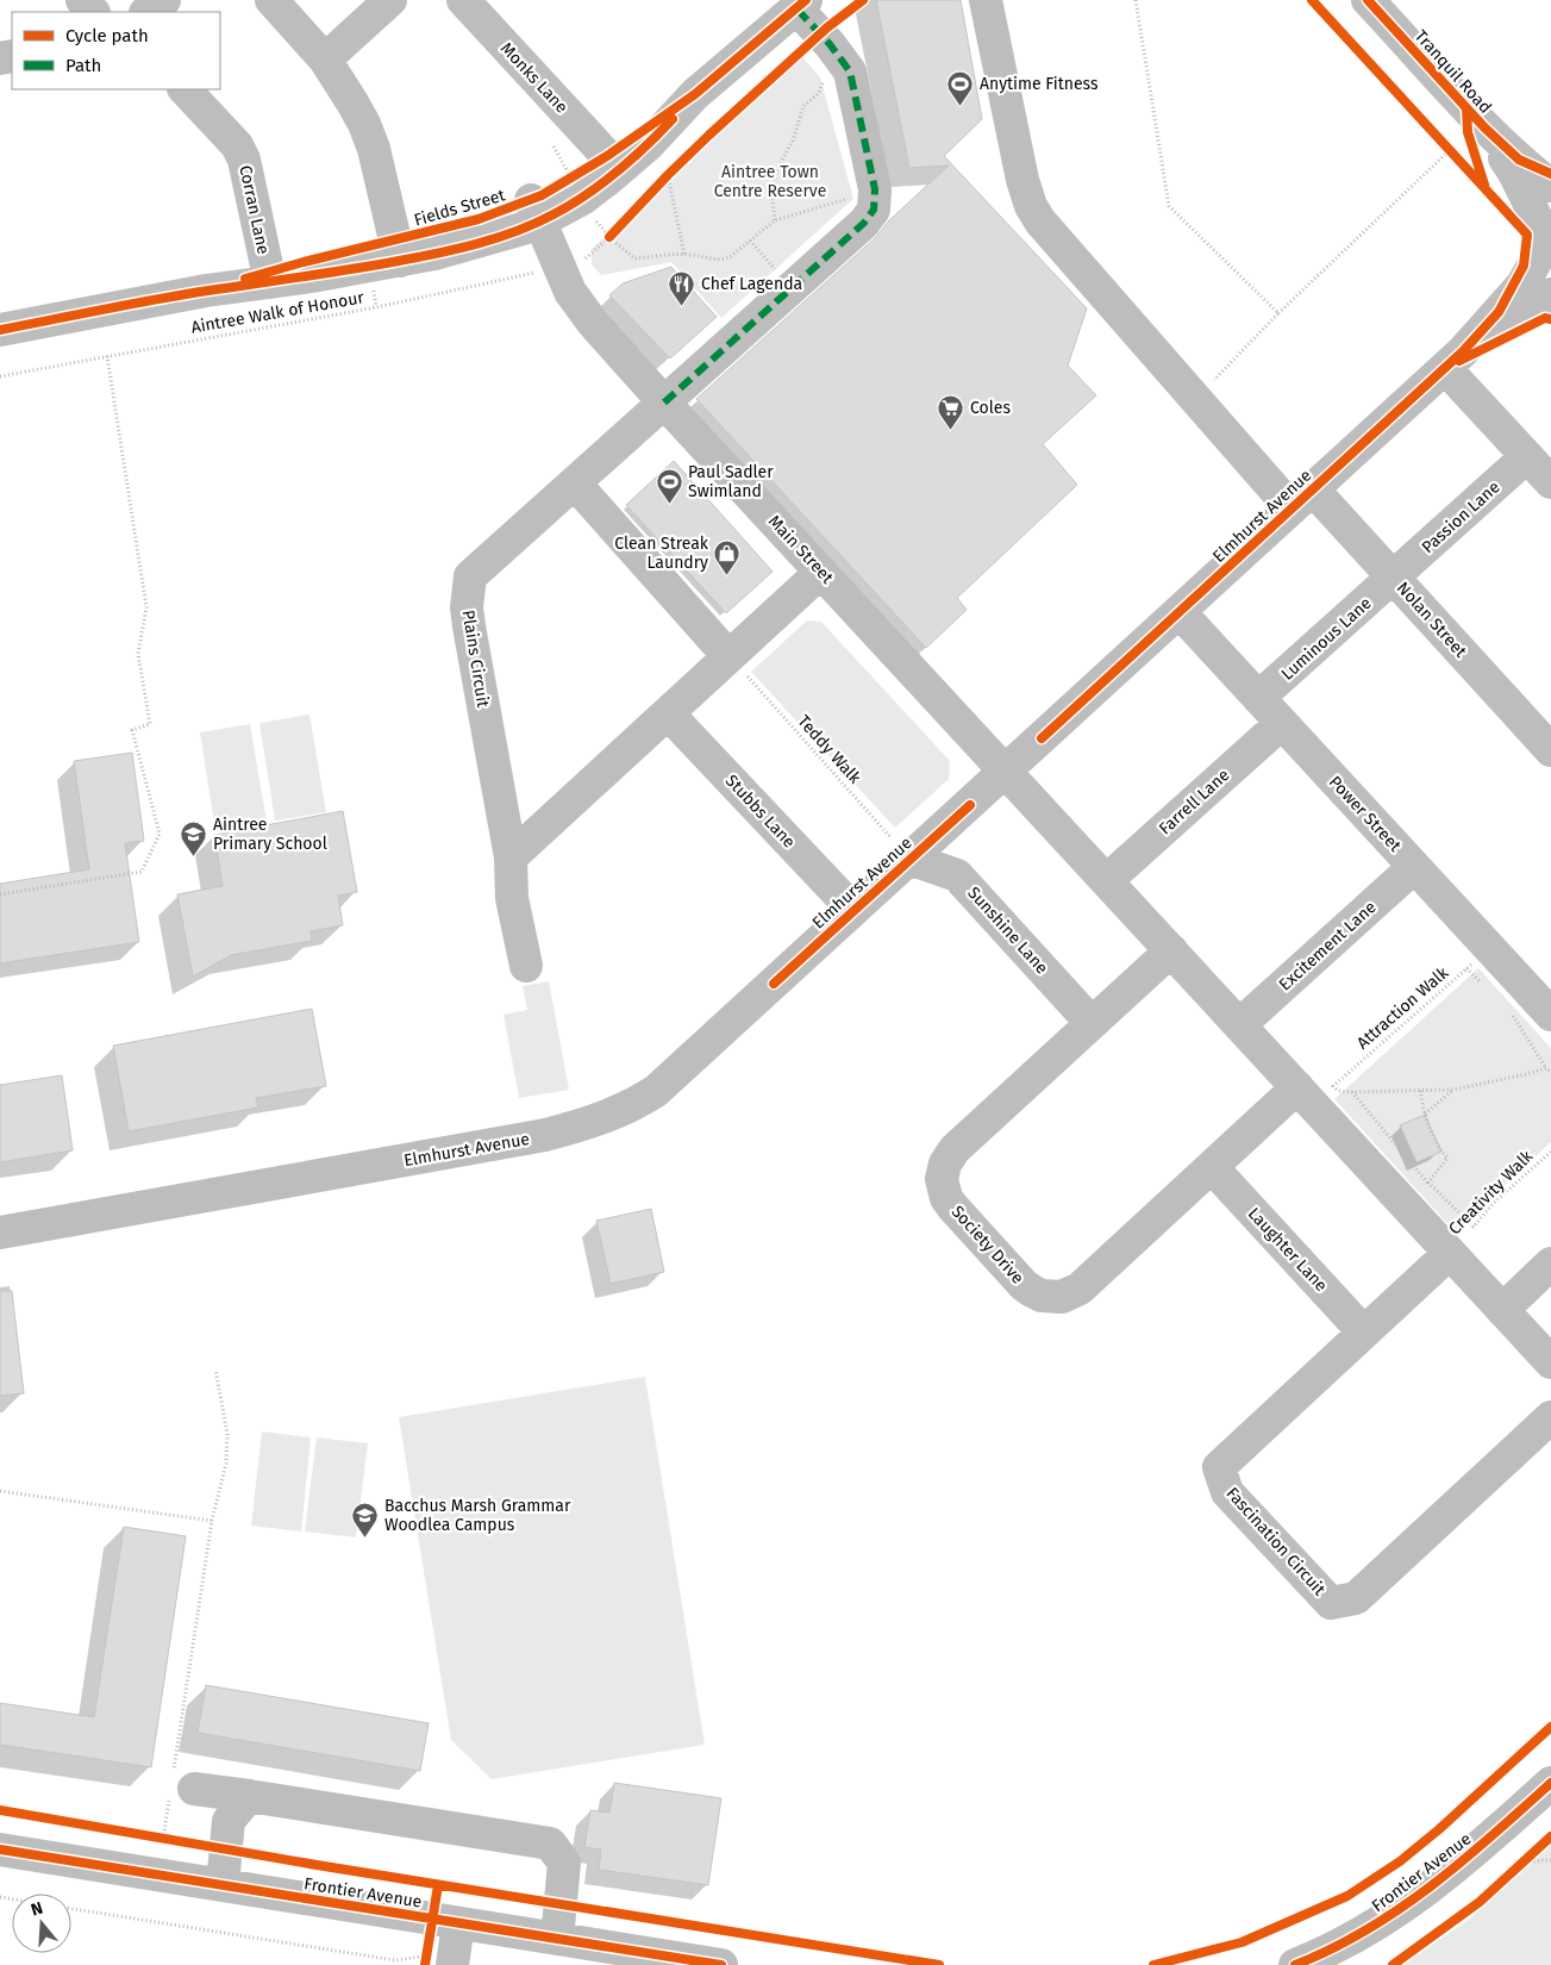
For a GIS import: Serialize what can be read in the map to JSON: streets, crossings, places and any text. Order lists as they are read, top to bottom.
{
  "streets": {
    "street": [
      "Tranquil Road",
      "Monks Lane",
      "Fields Street",
      "Corran Lane",
      "Elmhurst Avenue",
      "Passion Lane",
      "Main Street",
      "Nolan Street",
      "Luminous Lane",
      "Plains Circuit",
      "Farrell Lane",
      "Stubbs Lane",
      "Power Street",
      "Sunshine Lane",
      "Excitement Lane",
      "Society Drive",
      "Laughter Lane",
      "Fascination Circuit",
      "Frontier Avenue"
    ],
    "path": [
      "Aintree Walk of Honour",
      "Teddy Walk",
      "Attraction Walk",
      "Creativity Walk"
    ]
  },
  "crossings": [
    ["Tranquil Road", "Elmhurst Avenue"],
    ["Monks Lane", "Fields Street"],
    ["Fields Street", "Corran Lane"],
    ["Fields Street", "Main Street"],
    ["Fields Street", "Plains Circuit"],
    ["Aintree Walk of Honour", "Main Street"],
    ["Elmhurst Avenue", "Main Street"],
    ["Elmhurst Avenue", "Nolan Street"],
    ["Elmhurst Avenue", "Teddy Walk"],
    ["Elmhurst Avenue", "Stubbs Lane"],
    ["Elmhurst Avenue", "Power Street"],
    ["Elmhurst Avenue", "Sunshine Lane"],
    ["Passion Lane", "Nolan Street"],
    ["Passion Lane", "Luminous Lane"],
    ["Main Street", "Plains Circuit"],
    ["Main Street", "Farrell Lane"],
    ["Main Street", "Excitement Lane"],
    ["Main Street", "Creativity Walk"],
    ["Main Street", "Society Drive"],
    ["Main Street", "Fascination Circuit"],
    ["Nolan Street", "Luminous Lane"],
    ["Luminous Lane", "Power Street"],
    ["Teddy Walk", "Sunshine Lane"],
    ["Farrell Lane", "Power Street"],
    ["Power Street", "Excitement Lane"],
    ["Power Street", "Attraction Walk"],
    ["Sunshine Lane", "Society Drive"],
    ["Creativity Walk", "Fascination Circuit"],
    ["Society Drive", "Laughter Lane"],
    ["Laughter Lane", "Fascination Circuit"]
  ],
  "parks": ["Aintree Town Centre Reserve"],
  "places": {
    "sports": ["Anytime Fitness", "Paul Sadler Swimland"],
    "restaurant": ["Chef Lagenda"],
    "supermarket": ["Coles"],
    "shop": ["Clean Streak Laundry"],
    "school or university": ["Aintree Primary School", "Bacchus Marsh Grammar Woodlea Campus"]
  },
  "legend": ["Cycle path", "Path"],
  "north": "top"
}
